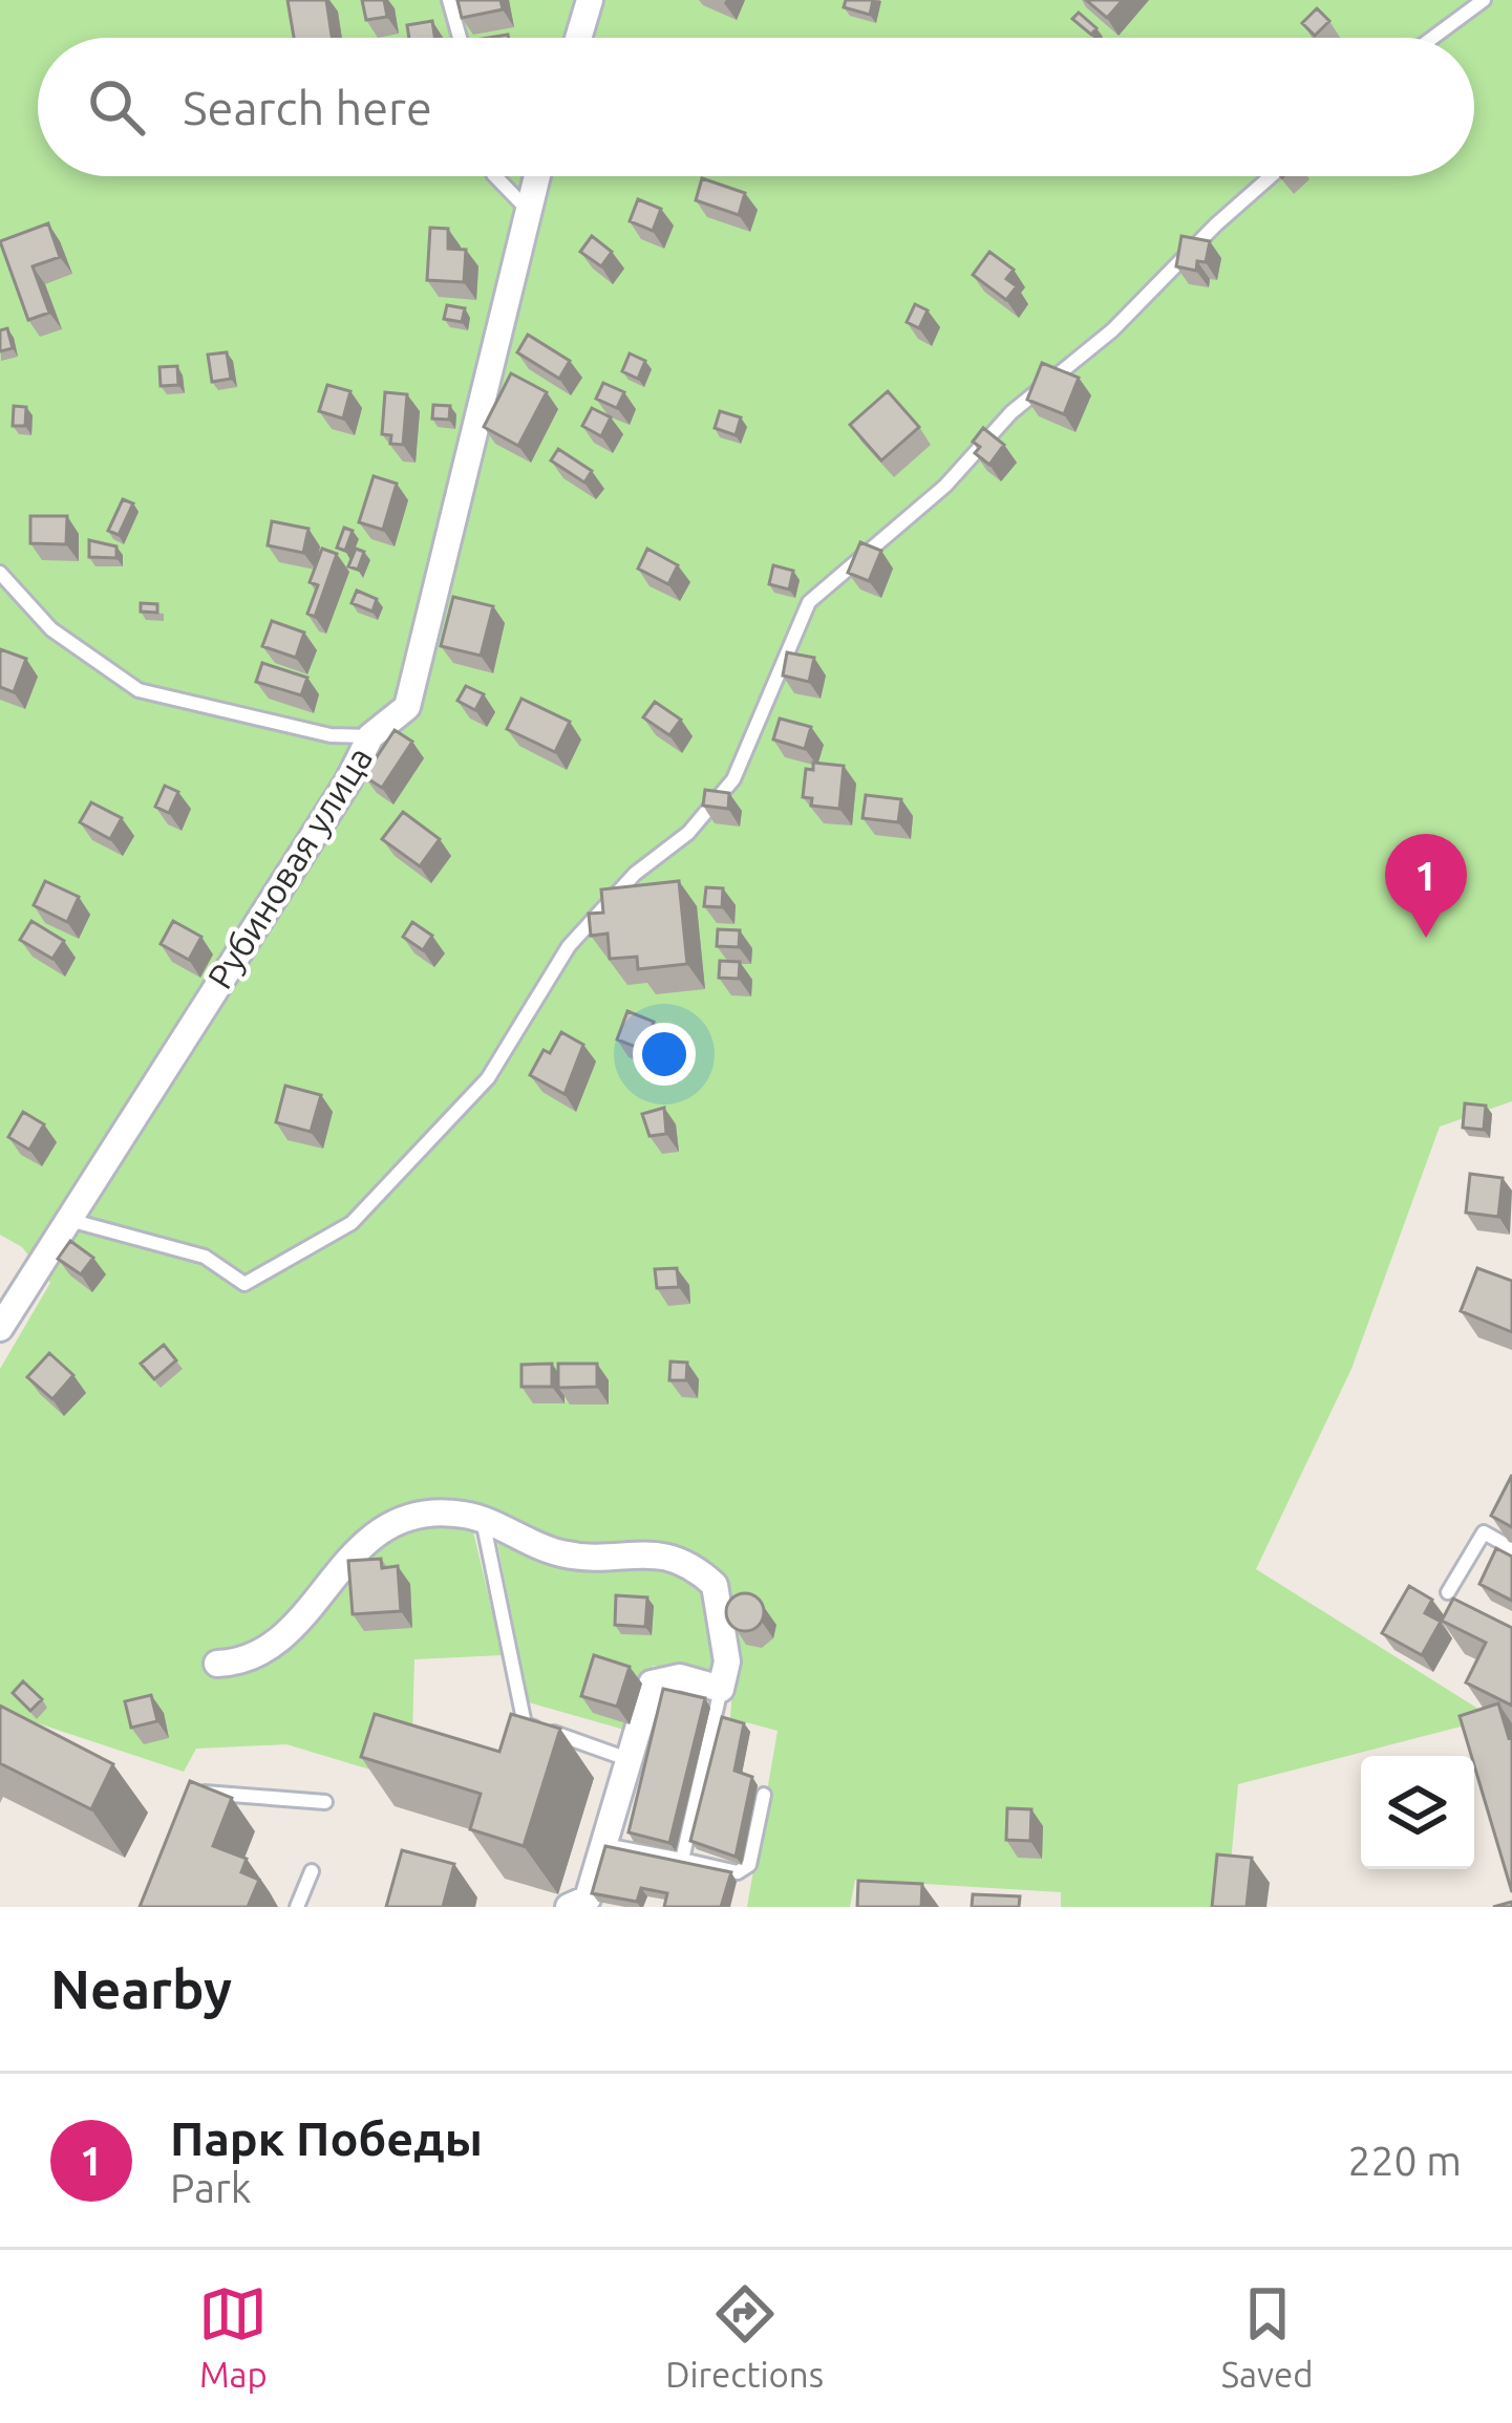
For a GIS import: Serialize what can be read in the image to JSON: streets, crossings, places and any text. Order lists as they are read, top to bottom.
{
  "streets": {
    "street": ["Рубиновая улица"]
  },
  "page": {
    "search": "Search here",
    "pins": "1",
    "heading": "Nearby",
    "list": [
      {
        "mark": "1",
        "name": "Парк Победы",
        "note": "Park",
        "value": "220 m"
      }
    ],
    "nav": ["Map", "Directions", "Saved"]
  }
}
